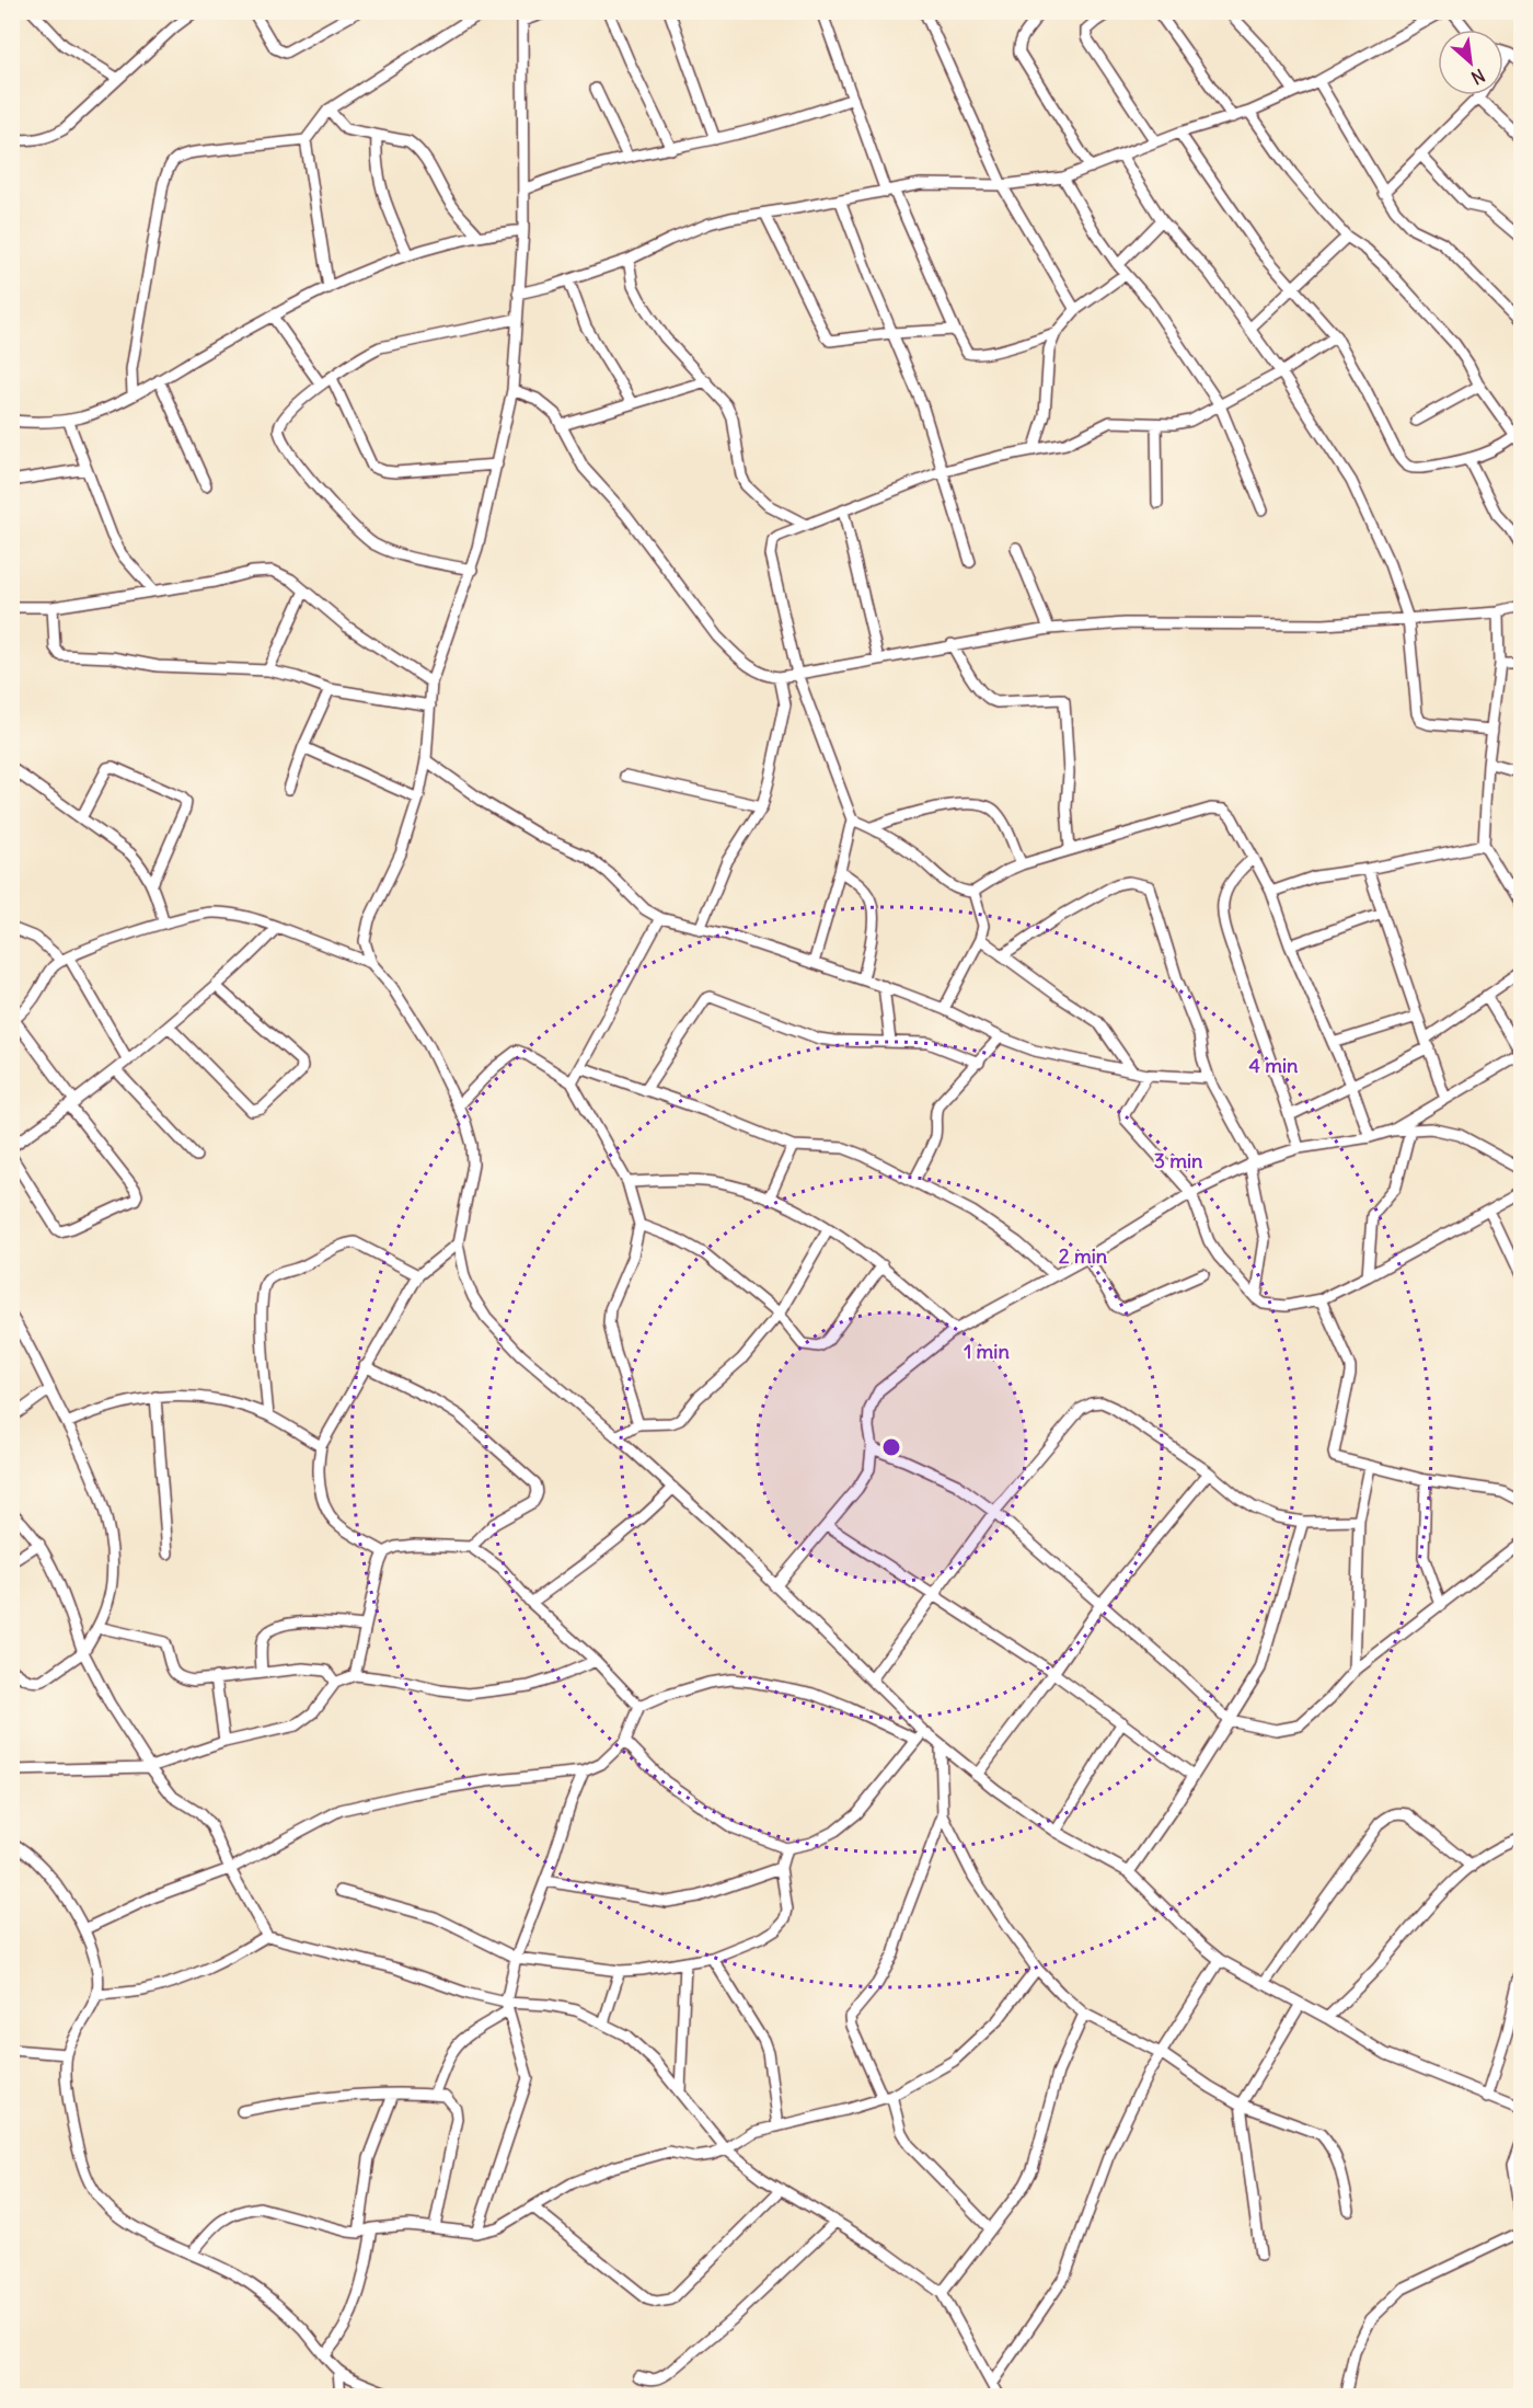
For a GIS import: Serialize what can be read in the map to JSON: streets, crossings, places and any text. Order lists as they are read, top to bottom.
{
  "north": "bottom right",
  "rings": [
    "4 min",
    "3 min",
    "2 min",
    "1 min"
  ]
}
